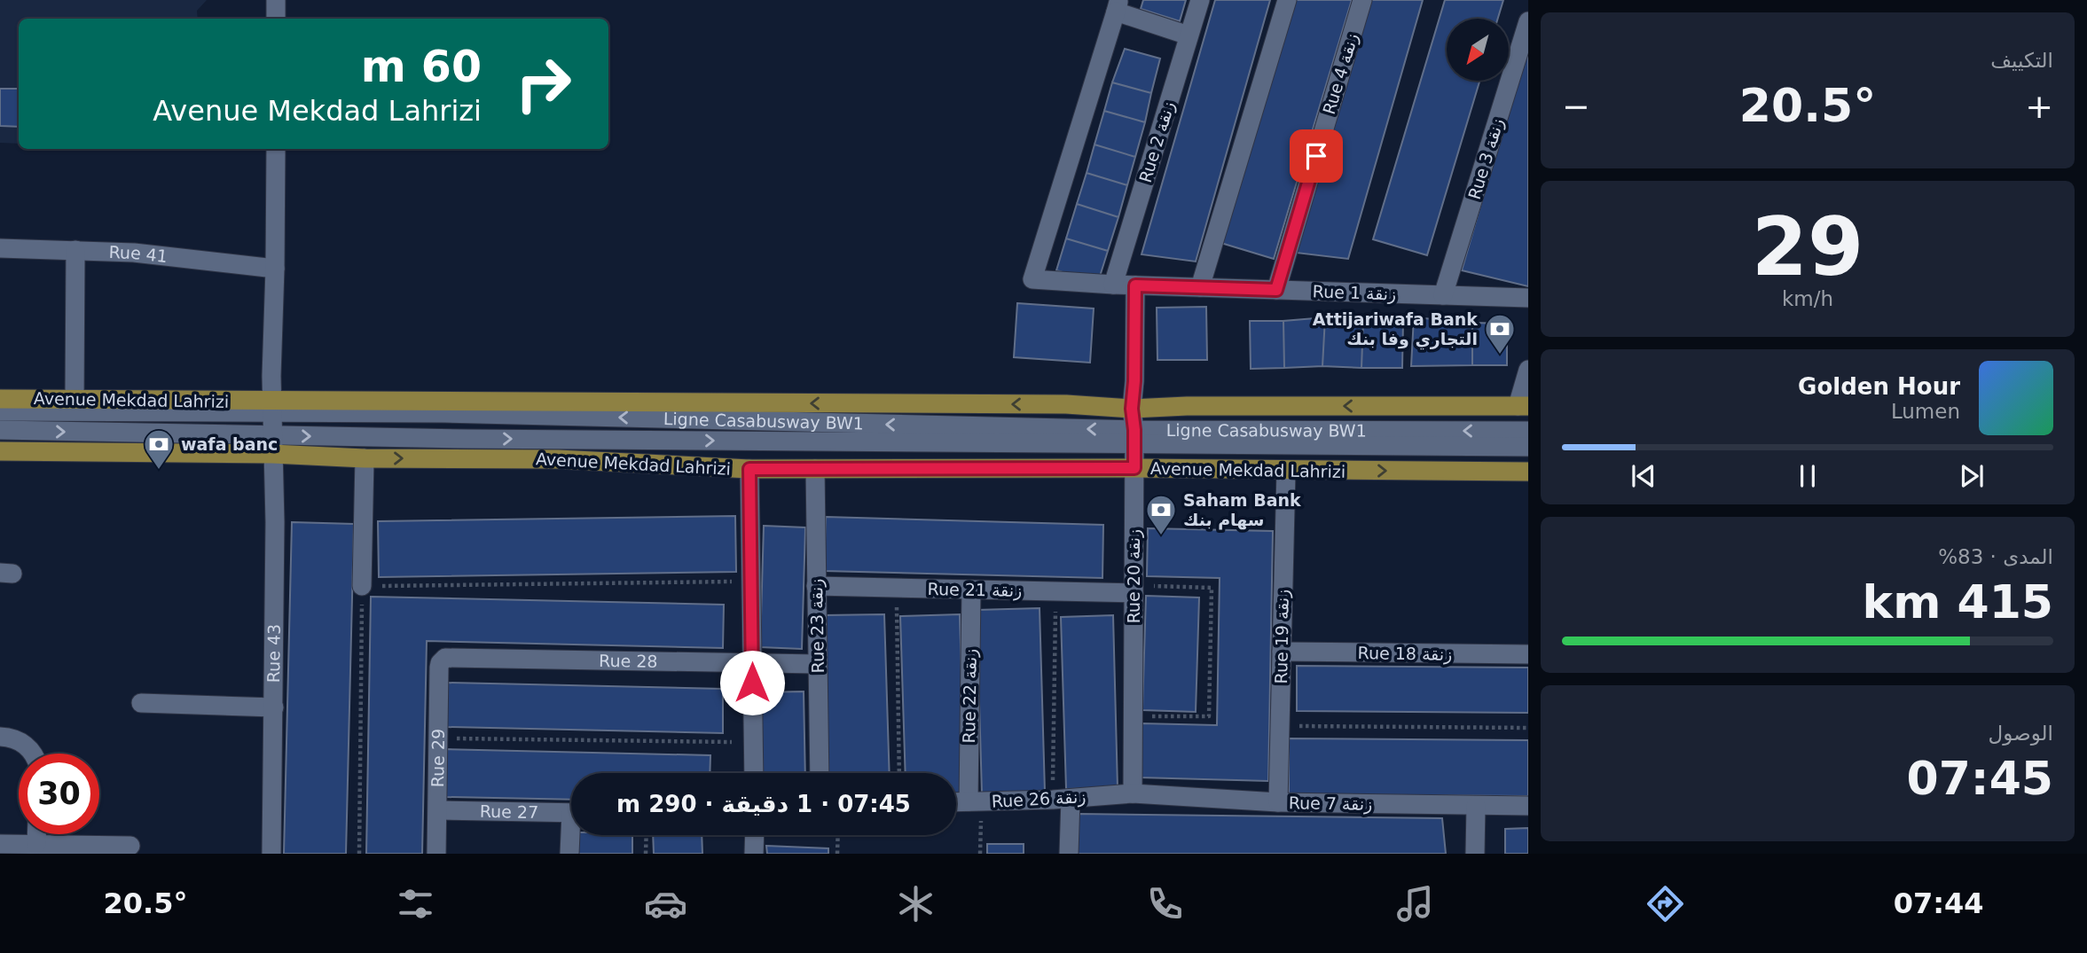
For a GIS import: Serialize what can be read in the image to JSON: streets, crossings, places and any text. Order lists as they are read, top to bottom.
{
  "streets": {
    "main road": ["Avenue Mekdad Lahrizi"],
    "street": [
      "Rue 4 زنقة",
      "Rue 2 زنقة",
      "Rue 3 زنقة",
      "Rue 41",
      "Rue 1 زنقة",
      "Ligne Casabusway BW1",
      "Rue 20 زنقة",
      "Rue 21 زنقة",
      "Rue 23 زنقة",
      "Rue 19 زنقة",
      "Rue 18 زنقة",
      "Rue 43",
      "Rue 28",
      "Rue 22 زنقة",
      "Rue 29",
      "Rue 26 زنقة",
      "Rue 7 زنقة",
      "Rue 27"
    ]
  },
  "crossings": [
    ["Rue 4 زنقة", "Rue 1 زنقة"],
    ["Rue 2 زنقة", "Rue 1 زنقة"],
    ["Rue 3 زنقة", "Rue 1 زنقة"],
    ["Rue 41", "Rue 43"],
    ["Rue 1 زنقة", "Rue 20 زنقة"],
    ["Avenue Mekdad Lahrizi", "Ligne Casabusway BW1"],
    ["Avenue Mekdad Lahrizi", "Rue 20 زنقة"],
    ["Avenue Mekdad Lahrizi", "Rue 23 زنقة"],
    ["Avenue Mekdad Lahrizi", "Rue 19 زنقة"],
    ["Avenue Mekdad Lahrizi", "Rue 43"],
    ["Ligne Casabusway BW1", "Rue 20 زنقة"],
    ["Ligne Casabusway BW1", "Rue 43"],
    ["Rue 20 زنقة", "Rue 21 زنقة"],
    ["Rue 20 زنقة", "Rue 26 زنقة"],
    ["Rue 20 زنقة", "Rue 7 زنقة"],
    ["Rue 21 زنقة", "Rue 23 زنقة"],
    ["Rue 21 زنقة", "Rue 22 زنقة"],
    ["Rue 23 زنقة", "Rue 28"],
    ["Rue 19 زنقة", "Rue 18 زنقة"],
    ["Rue 19 زنقة", "Rue 7 زنقة"],
    ["Rue 28", "Rue 29"],
    ["Rue 22 زنقة", "Rue 26 زنقة"],
    ["Rue 29", "Rue 27"],
    ["Rue 26 زنقة", "Rue 7 زنقة"]
  ],
  "places": {
    "bank": ["Attijariwafa Bank التجاري وفا بنك", "wafa banc", "Saham Bank سهام بنك"]
  },
  "north": "bottom left",
  "page": {
    "tile": [
      "التكييف",
      ["29", "km/h"],
      ["المدى · 83%", "415 km"],
      ["الوصول", "07:45"]
    ],
    "turn": ["60 m", "Avenue Mekdad Lahrizi"],
    "heat": ["−", "20.5°", "+"],
    "song": ["Golden Hour", "Lumen"],
    "limit": "30",
    "trip": "07:45 · 1 دقيقة · 290 m",
    "tabs": ["07:44", "20.5°"]
  }
}
